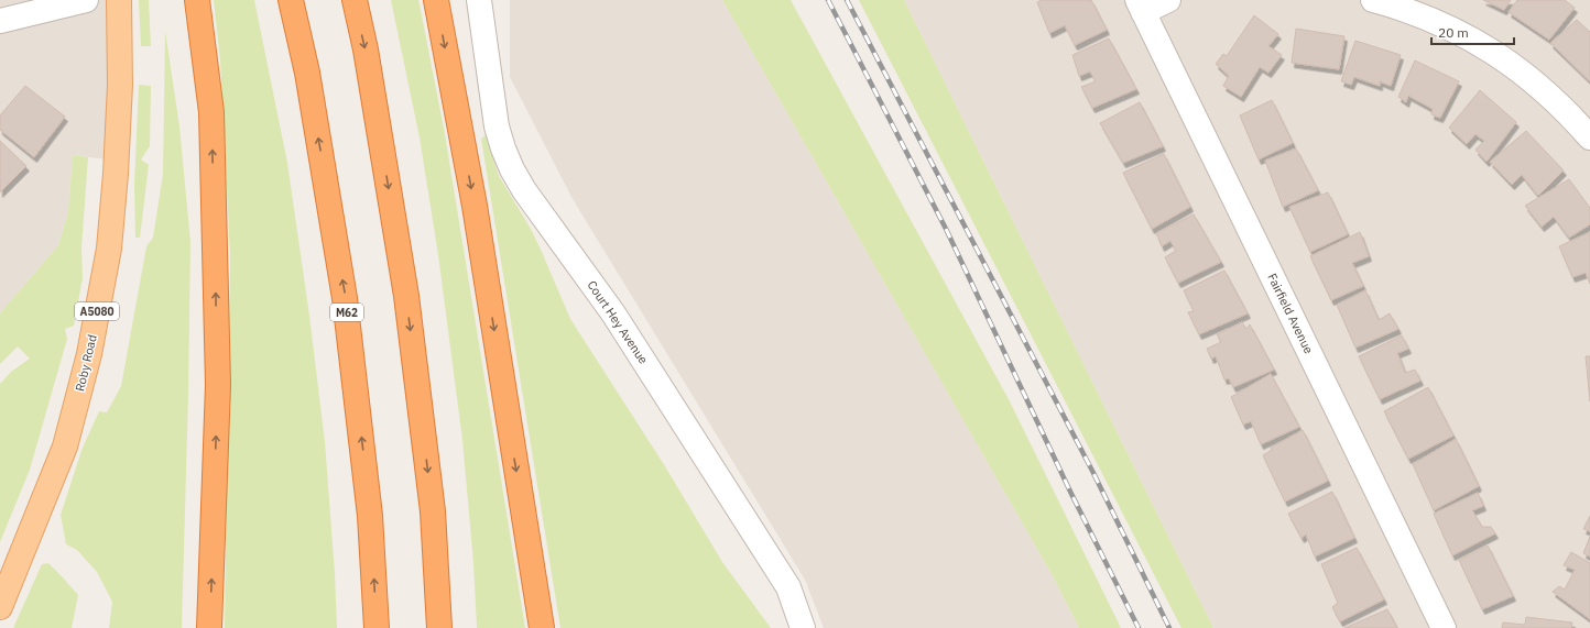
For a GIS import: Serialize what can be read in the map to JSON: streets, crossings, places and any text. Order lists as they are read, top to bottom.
{
  "streets": {
    "highway": ["M62"],
    "main road": ["A5080", "Roby Road"],
    "street": ["Fairfield Avenue", "Court Hey Avenue"]
  },
  "scale_bar": "20 m"
}
